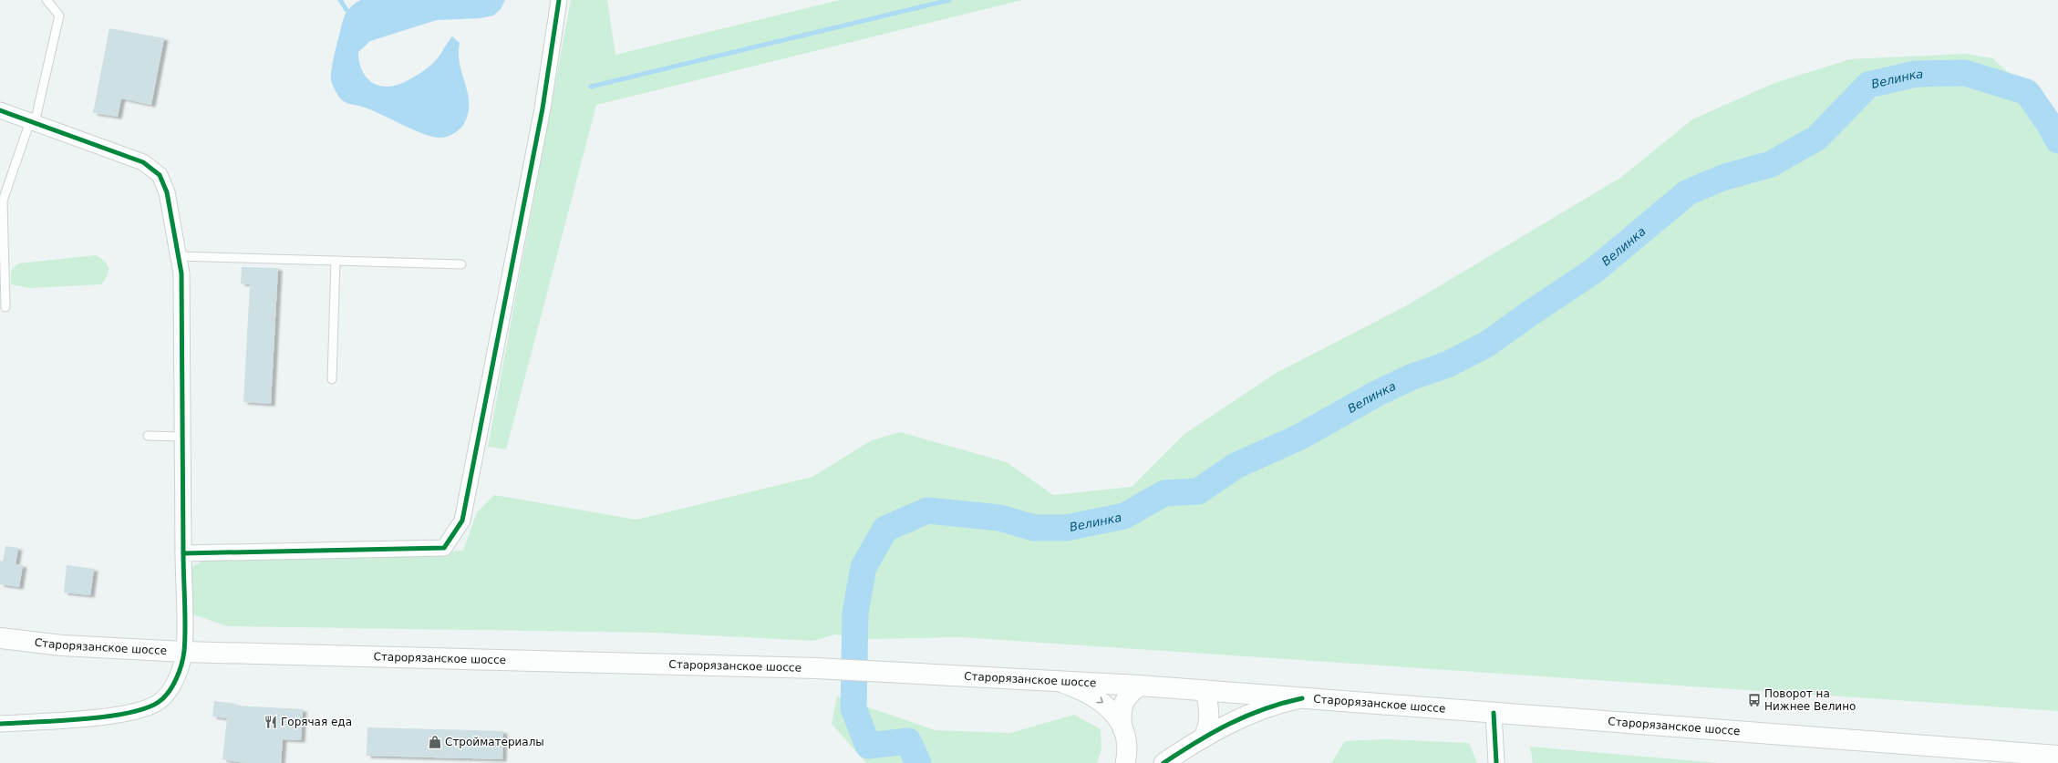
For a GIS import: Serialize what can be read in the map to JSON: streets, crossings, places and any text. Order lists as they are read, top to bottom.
{
  "streets": {
    "main road": ["Старорязанское шоссе"]
  },
  "water": ["Велинка"],
  "places": {
    "bus stop": ["Поворот на Нижнее Велино"],
    "restaurant": ["Горячая еда"],
    "shop": ["Стройматериалы"]
  }
}
